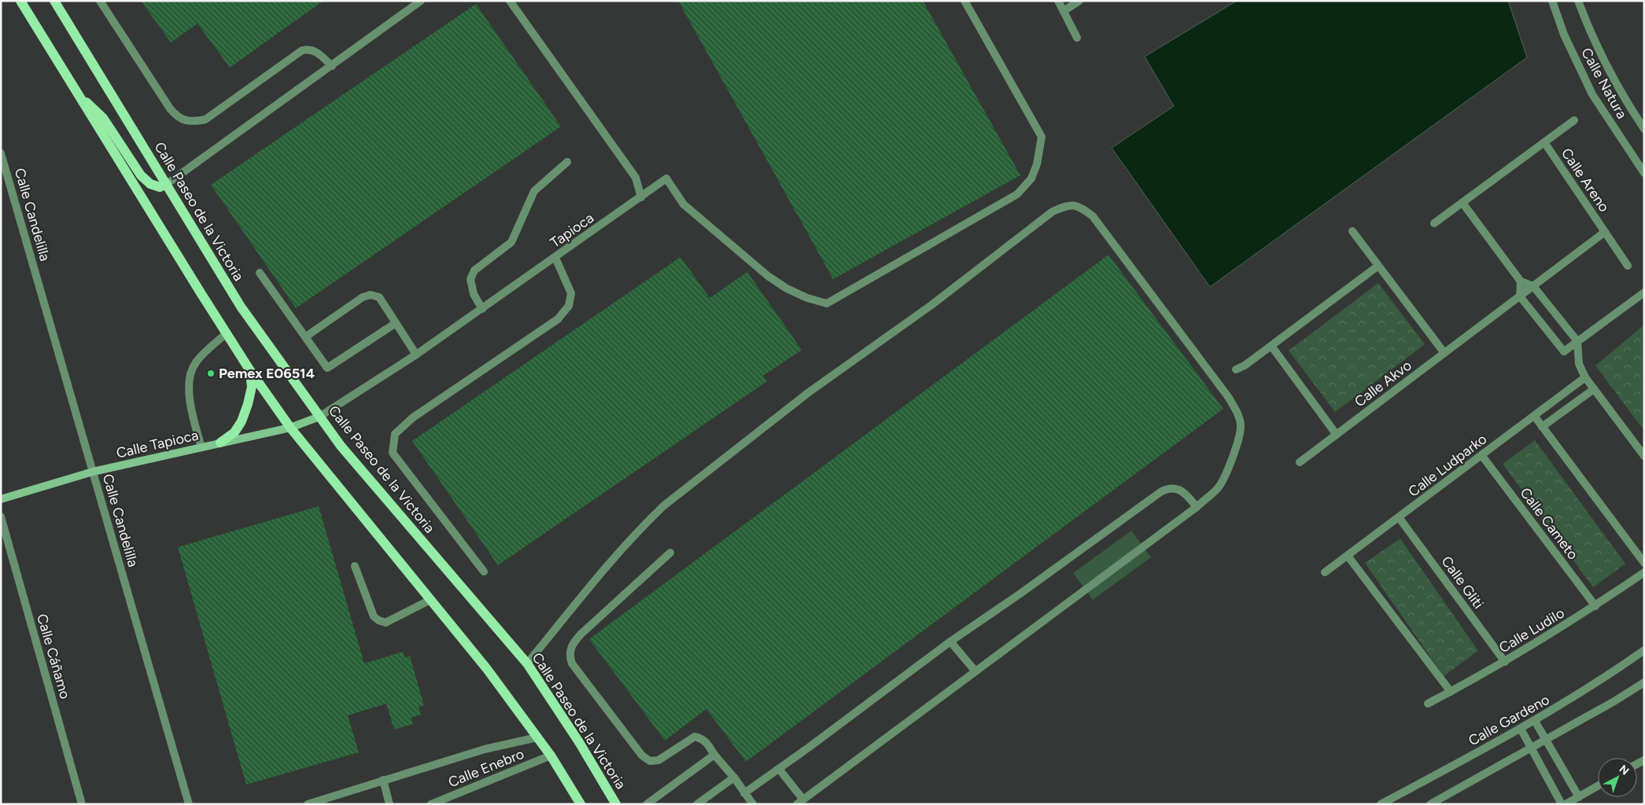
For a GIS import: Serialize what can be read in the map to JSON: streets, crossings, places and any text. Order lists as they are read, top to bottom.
{
  "streets": {
    "main road": ["Calle Paseo de la Victoria"],
    "street": [
      "Calle Natura",
      "Calle Areno",
      "Calle Candelilla",
      "Tapioca",
      "Calle Akvo",
      "Calle Tapioca",
      "Calle Ludparko",
      "Calle Cameto",
      "Calle Gliti",
      "Calle Ludilo",
      "Calle Cáñamo",
      "Calle Gardeno",
      "Calle Enebro"
    ]
  },
  "crossings": [
    ["Calle Areno", "Calle Akvo"],
    ["Calle Paseo de la Victoria", "Tapioca"],
    ["Calle Paseo de la Victoria", "Calle Tapioca"],
    ["Calle Candelilla", "Calle Tapioca"],
    ["Tapioca", "Calle Tapioca"],
    ["Calle Ludparko", "Calle Cameto"],
    ["Calle Ludparko", "Calle Gliti"],
    ["Calle Cameto", "Calle Ludilo"],
    ["Calle Gliti", "Calle Ludilo"]
  ],
  "places": ["Pemex E06514"],
  "north": "top right"
}
